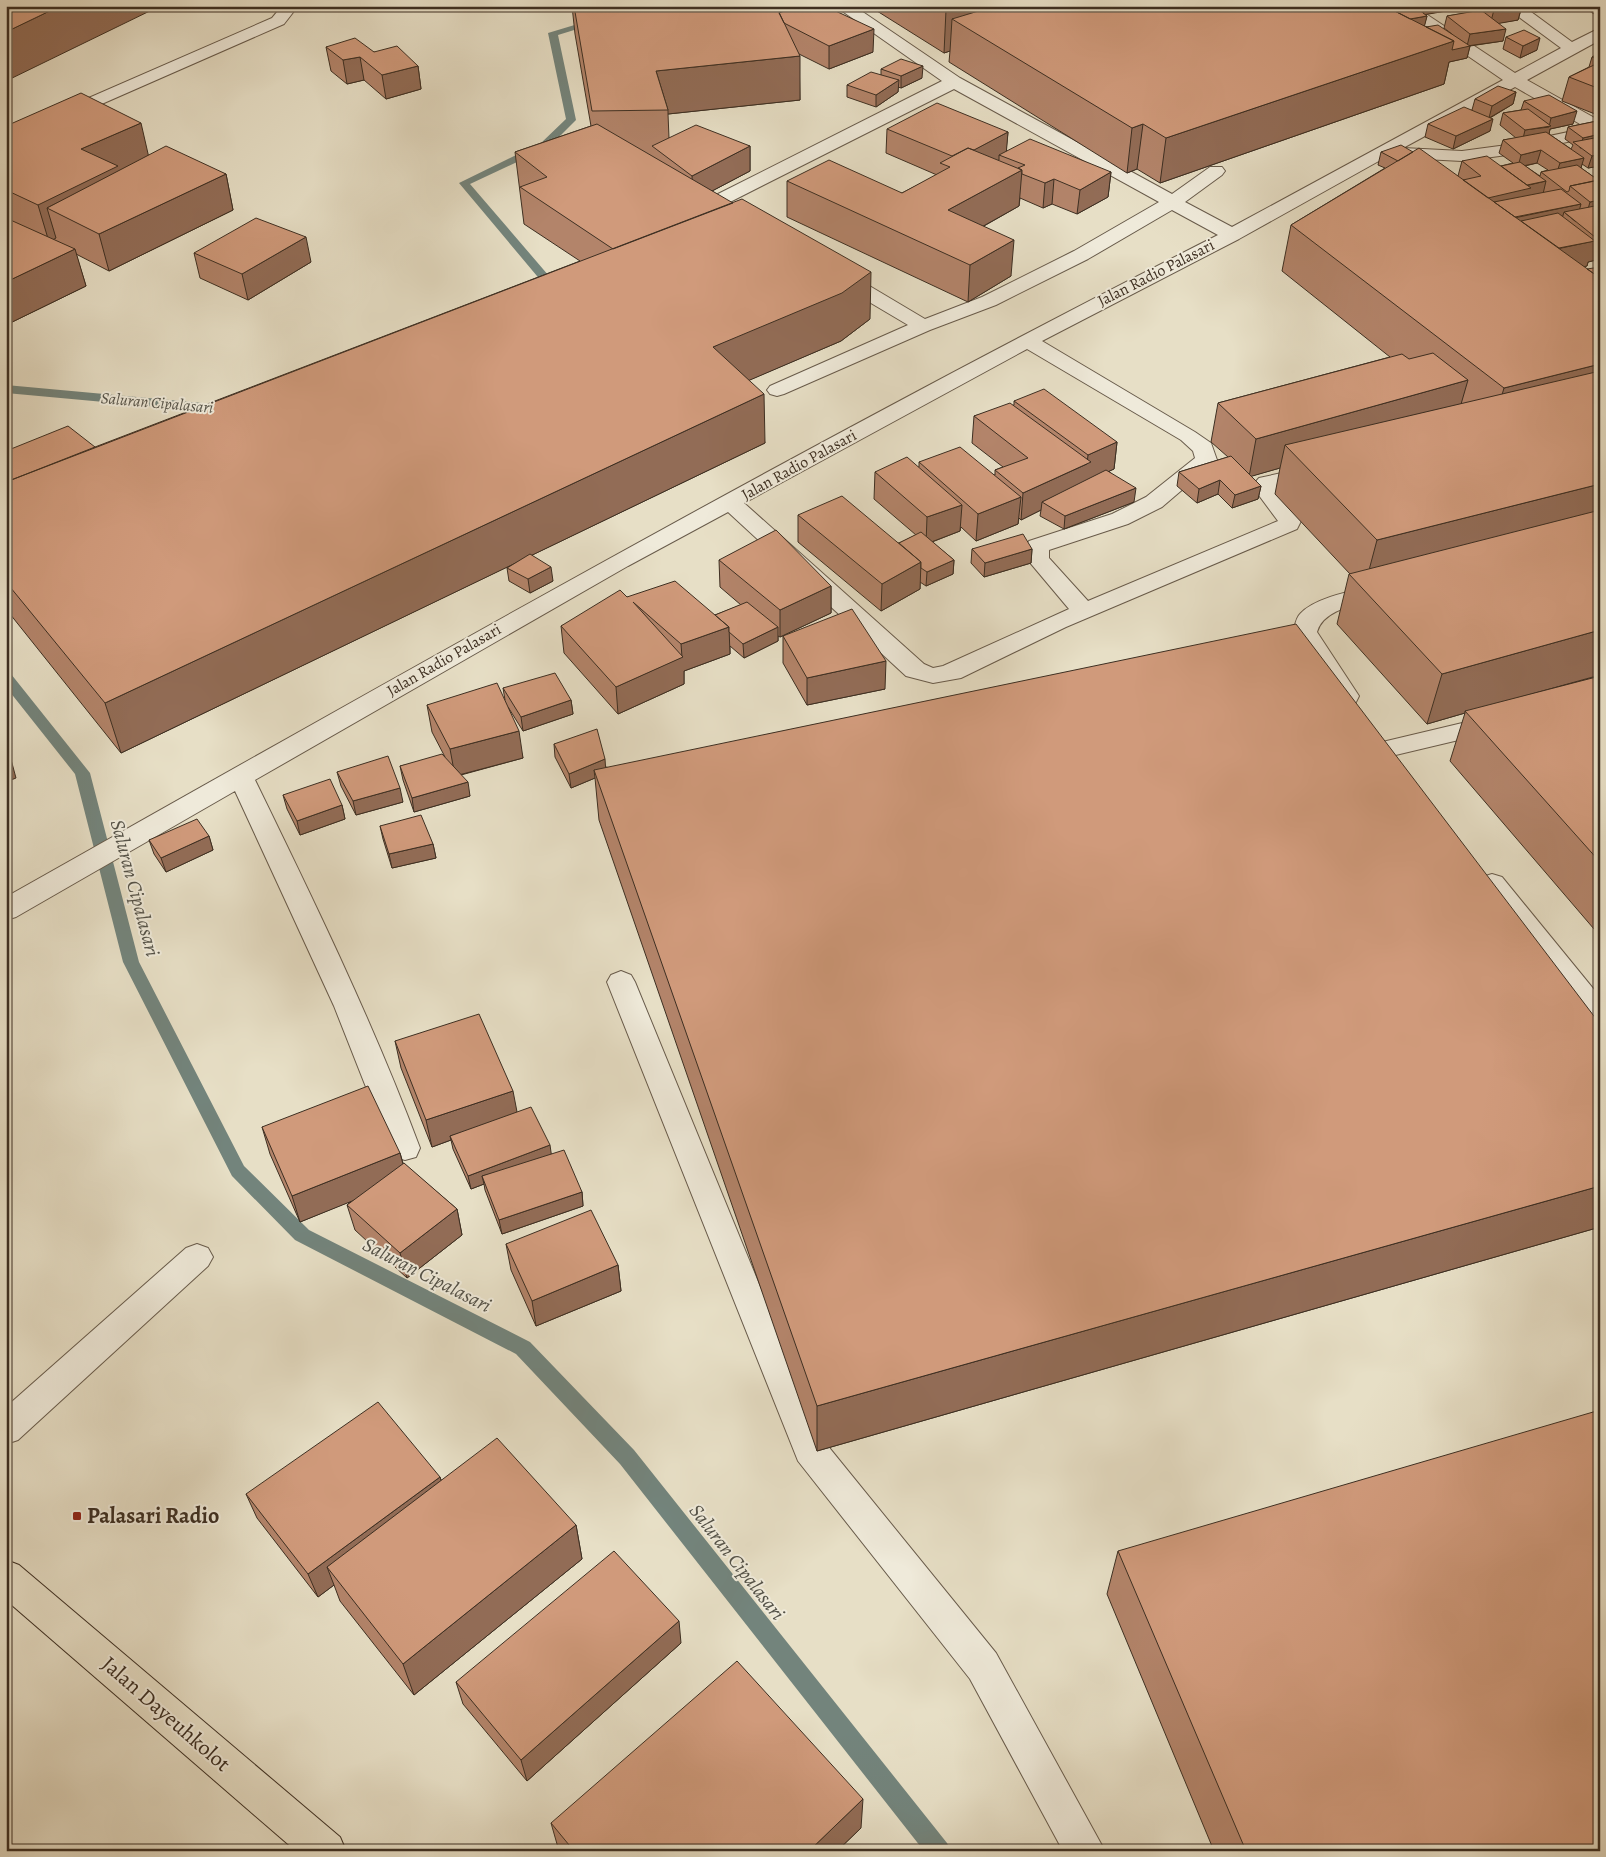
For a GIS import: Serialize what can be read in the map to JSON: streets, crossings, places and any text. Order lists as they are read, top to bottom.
{
  "streets": {
    "main road": ["Jalan Dayeuhkolot"],
    "street": ["Jalan Radio Palasari"]
  },
  "water": ["Saluran Cipalasari"],
  "places": {
    "transit": ["Palasari Radio"]
  }
}
